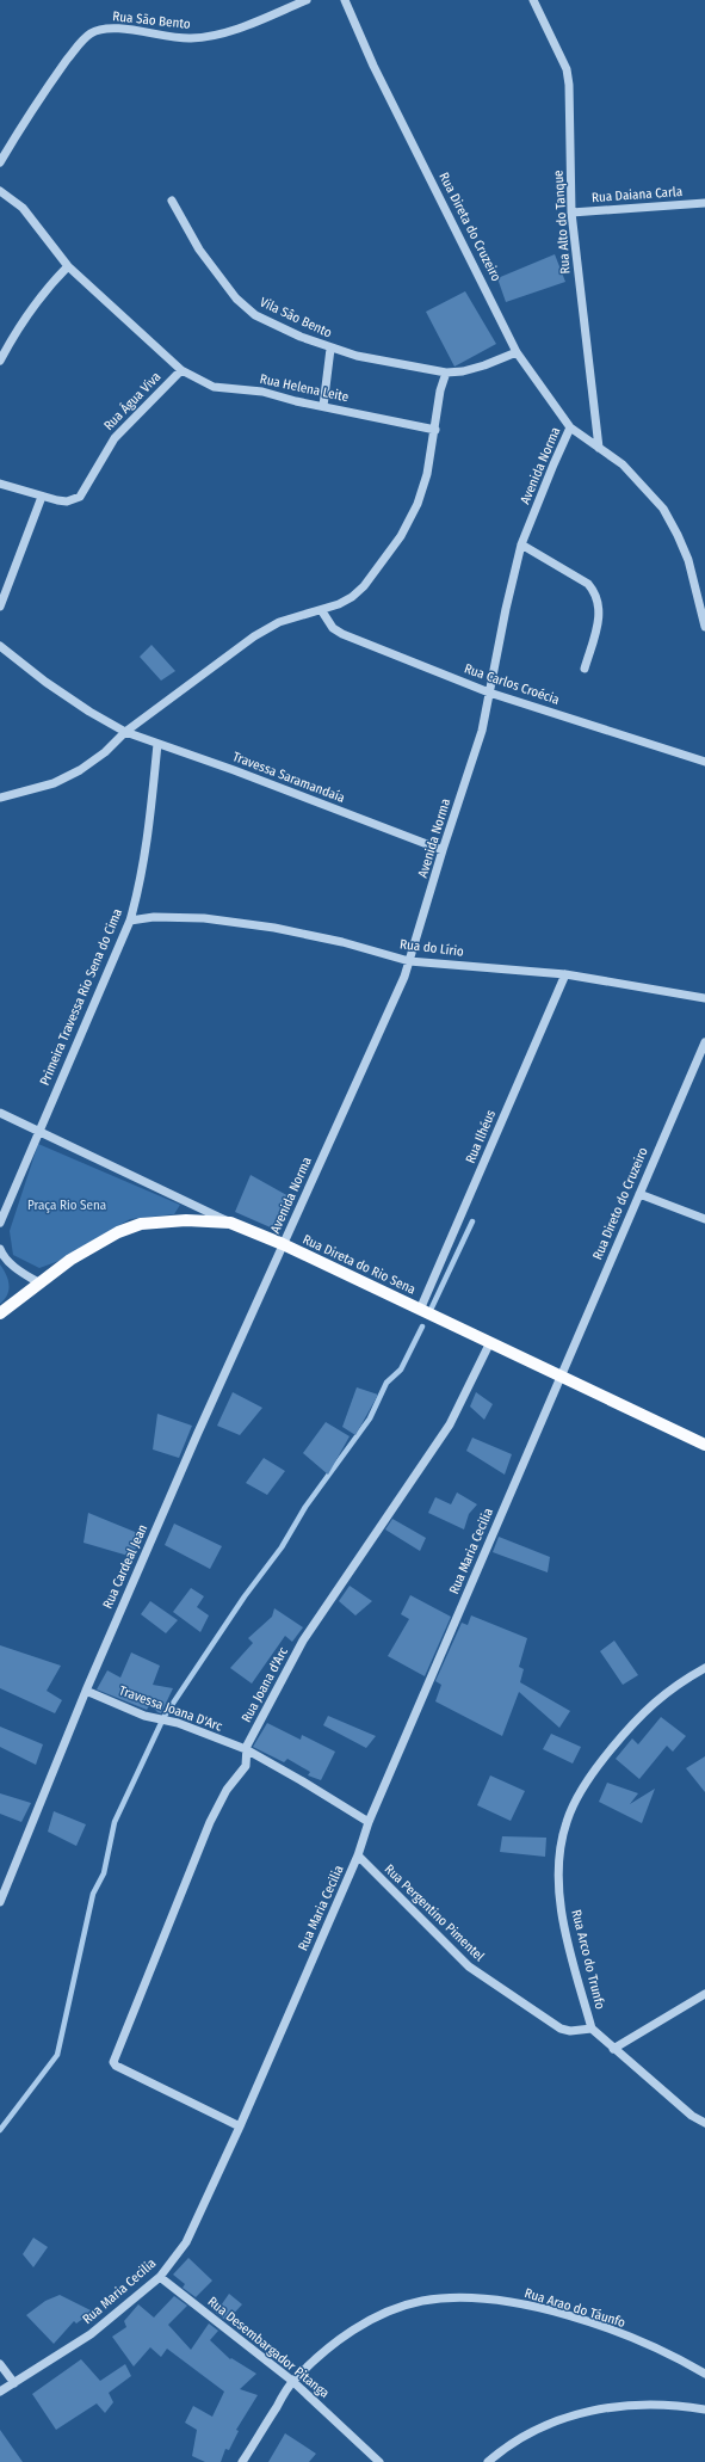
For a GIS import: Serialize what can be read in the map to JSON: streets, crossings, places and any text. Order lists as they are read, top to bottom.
{
  "streets": {
    "main road": ["Rua Direta do Rio Sena"],
    "street": [
      "Rua São Bento",
      "Rua Daiana Carla",
      "Rua Alto do Tanque",
      "Rua Direta do Cruzeiro",
      "Vila Sâo Bento",
      "Rua Helena Leite",
      "Rua Água Viva",
      "Avenida Norma",
      "Rua Carlos Croécia",
      "Travessa Saramandaía",
      "Rua do Lírio",
      "Primeira Travessa Rio Sena do Cima",
      "Rua Ilhéus",
      "Rua Direto do Cruzeiro",
      "Rua Maria Cecilia",
      "Rua Cardeal Jean",
      "Rua Joana d'Arc",
      "Travessa Joana D'Arc",
      "Rua Pergentino Pimentel",
      "Rua Arco do Trunfo",
      "Rua Arao do Táunfo",
      "Rua Desembargador Pitanga"
    ]
  },
  "crossings": [
    ["Rua Daiana Carla", "Rua Alto do Tanque"],
    ["Rua Alto do Tanque", "Rua Direta do Cruzeiro"],
    ["Rua Direta do Cruzeiro", "Vila Sâo Bento"],
    ["Rua Direta do Cruzeiro", "Avenida Norma"],
    ["Rua Helena Leite", "Rua Água Viva"],
    ["Avenida Norma", "Rua Carlos Croécia"],
    ["Avenida Norma", "Travessa Saramandaía"],
    ["Avenida Norma", "Rua do Lírio"],
    ["Avenida Norma", "Rua Direta do Rio Sena"],
    ["Avenida Norma", "Rua Cardeal Jean"],
    ["Travessa Saramandaía", "Primeira Travessa Rio Sena do Cima"],
    ["Rua do Lírio", "Primeira Travessa Rio Sena do Cima"],
    ["Rua do Lírio", "Rua Ilhéus"],
    ["Primeira Travessa Rio Sena do Cima", "Rua Direta do Rio Sena"],
    ["Rua Ilhéus", "Rua Direta do Rio Sena"],
    ["Rua Direto do Cruzeiro", "Rua Direta do Rio Sena"],
    ["Rua Direto do Cruzeiro", "Rua Maria Cecilia"],
    ["Rua Direta do Rio Sena", "Rua Maria Cecilia"],
    ["Rua Direta do Rio Sena", "Rua Cardeal Jean"],
    ["Rua Direta do Rio Sena", "Rua Joana d'Arc"],
    ["Rua Maria Cecilia", "Rua Joana d'Arc"],
    ["Rua Maria Cecilia", "Travessa Joana D'Arc"],
    ["Rua Maria Cecilia", "Rua Pergentino Pimentel"],
    ["Rua Maria Cecilia", "Rua Desembargador Pitanga"],
    ["Rua Cardeal Jean", "Travessa Joana D'Arc"],
    ["Rua Joana d'Arc", "Travessa Joana D'Arc"],
    ["Rua Pergentino Pimentel", "Rua Arco do Trunfo"],
    ["Rua Arao do Táunfo", "Rua Desembargador Pitanga"]
  ],
  "parks": ["Praça Rio Sena"]
}
